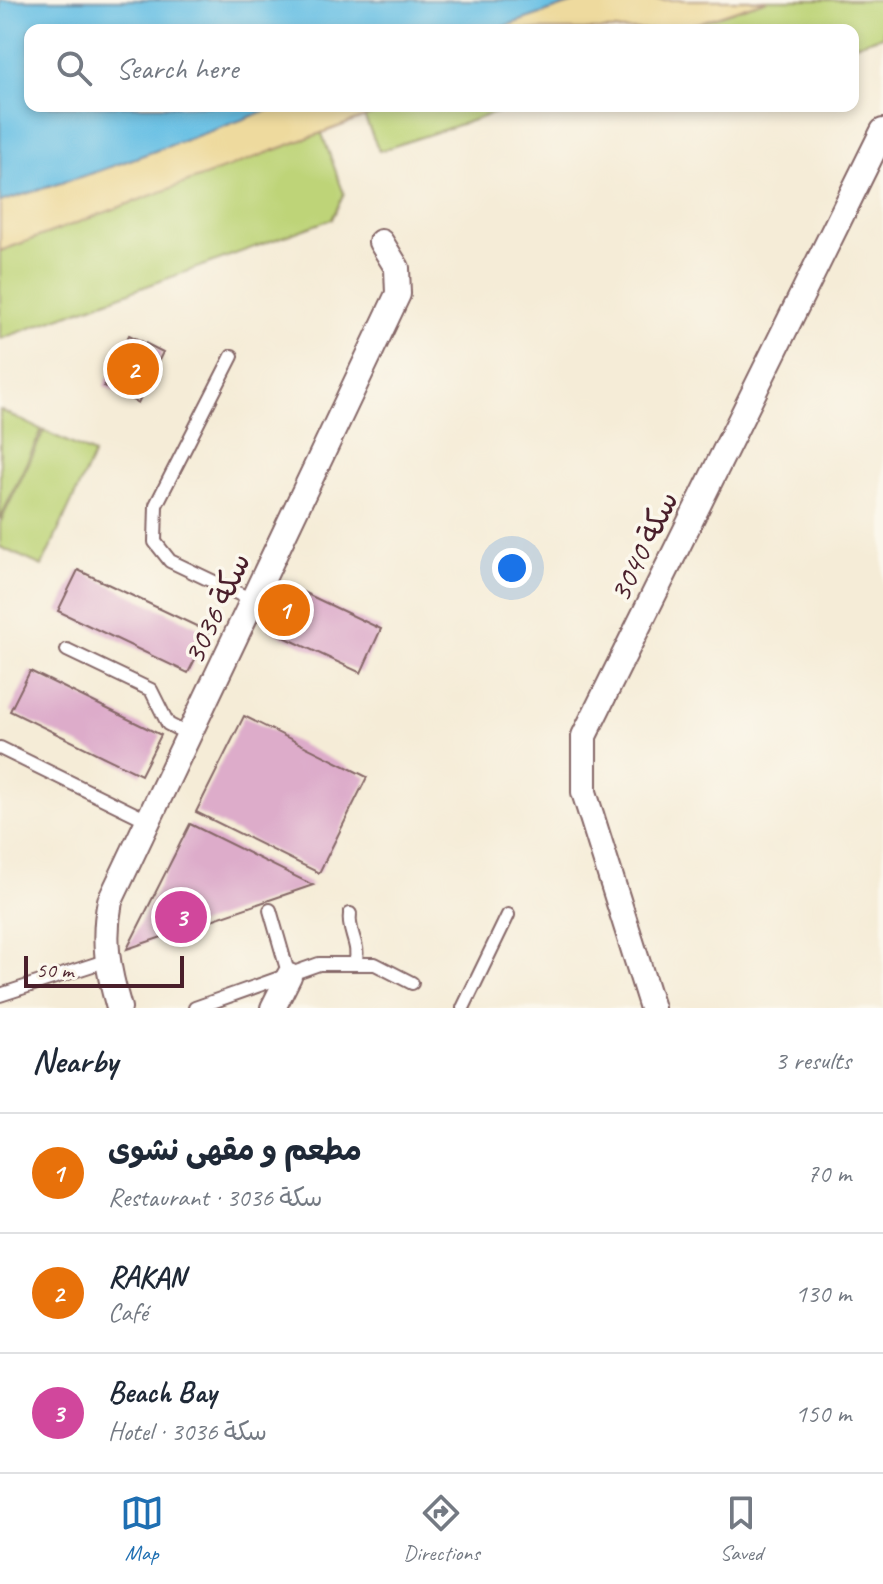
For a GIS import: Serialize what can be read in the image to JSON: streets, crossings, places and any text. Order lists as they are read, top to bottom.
{
  "streets": {
    "street": ["سكة 3040", "سكة 3036"]
  },
  "scale_bar": "50 m",
  "page": {
    "search": "Search here",
    "pins": ["2", "1", "3"],
    "scale": "50 m",
    "heading": ["Nearby", "3 results"],
    "list": [
      {
        "mark": "1",
        "name": "مطعم و مقهى نشوى",
        "note": "Restaurant · سكة 3036",
        "value": "70 m"
      },
      {
        "mark": "2",
        "name": "RAKAN",
        "note": "Café",
        "value": "130 m"
      },
      {
        "mark": "3",
        "name": "Beach Bay",
        "note": "Hotel · سكة 3036",
        "value": "150 m"
      }
    ],
    "nav": ["Map", "Directions", "Saved"]
  }
}
